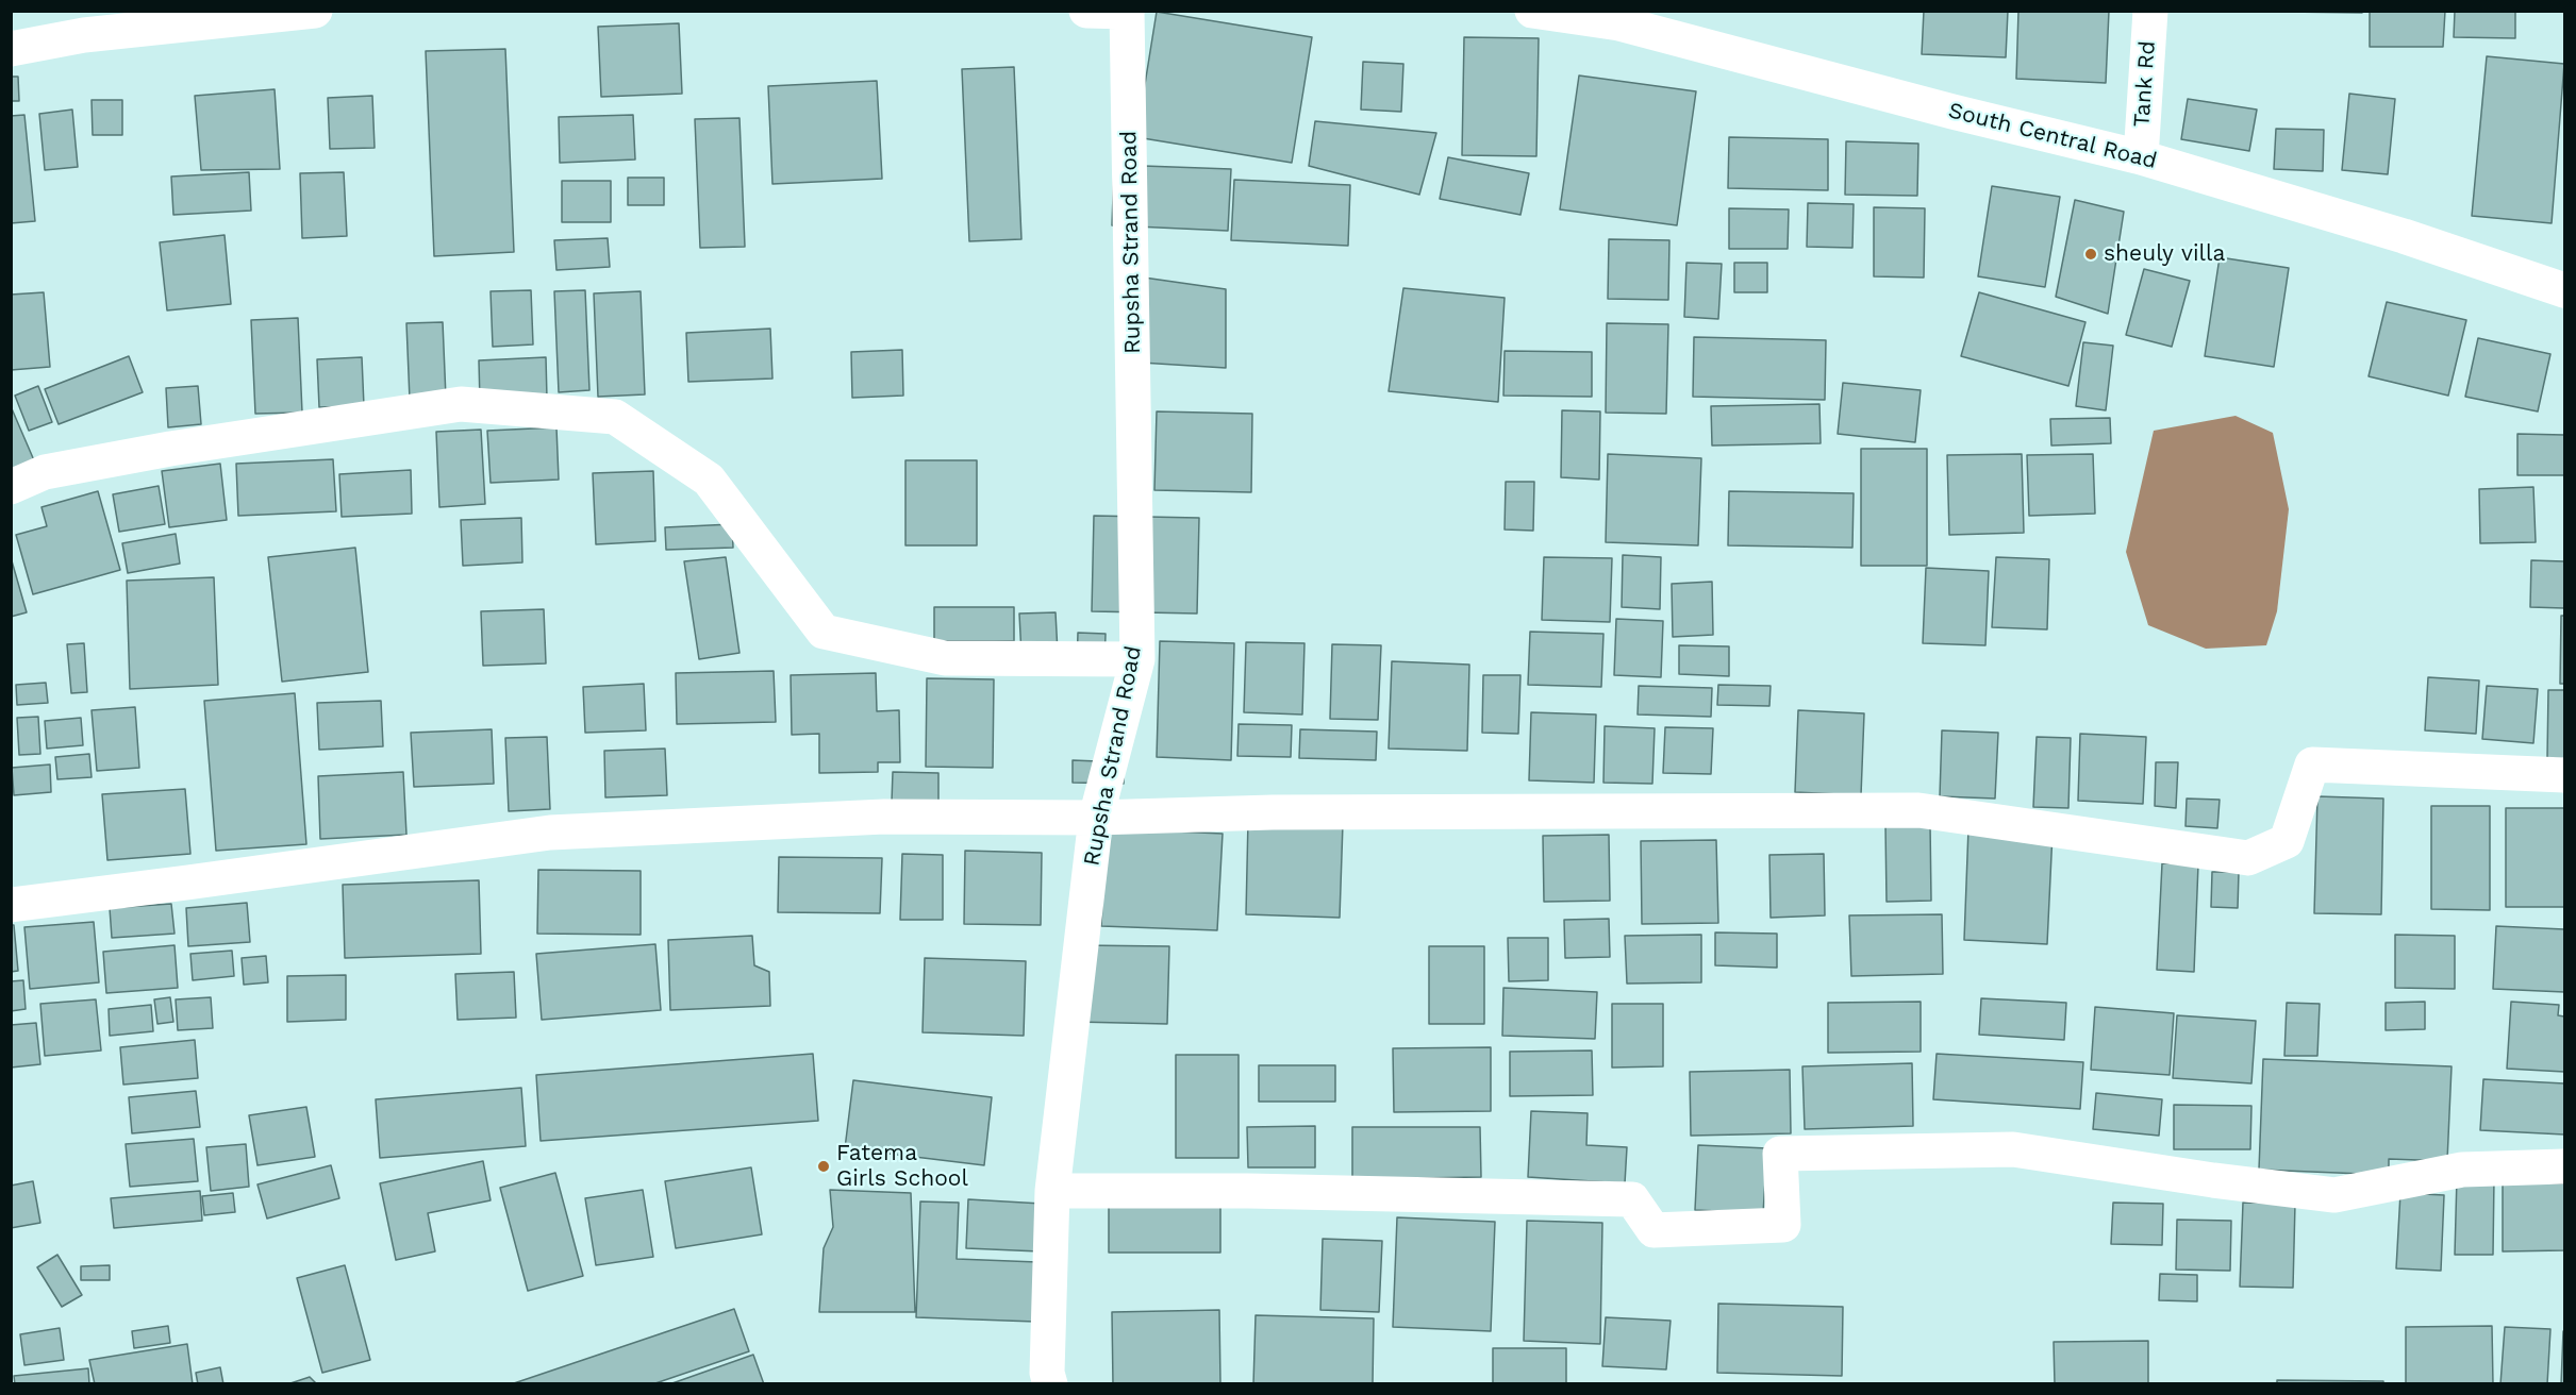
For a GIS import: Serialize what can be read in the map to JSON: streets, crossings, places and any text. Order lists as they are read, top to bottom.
{
  "streets": {
    "street": ["Tank Rd", "South Central Road", "Rupsha Strand Road"]
  },
  "crossings": [
    ["Tank Rd", "South Central Road"]
  ],
  "places": ["sheuly villa", "Fatema Girls School"]
}
